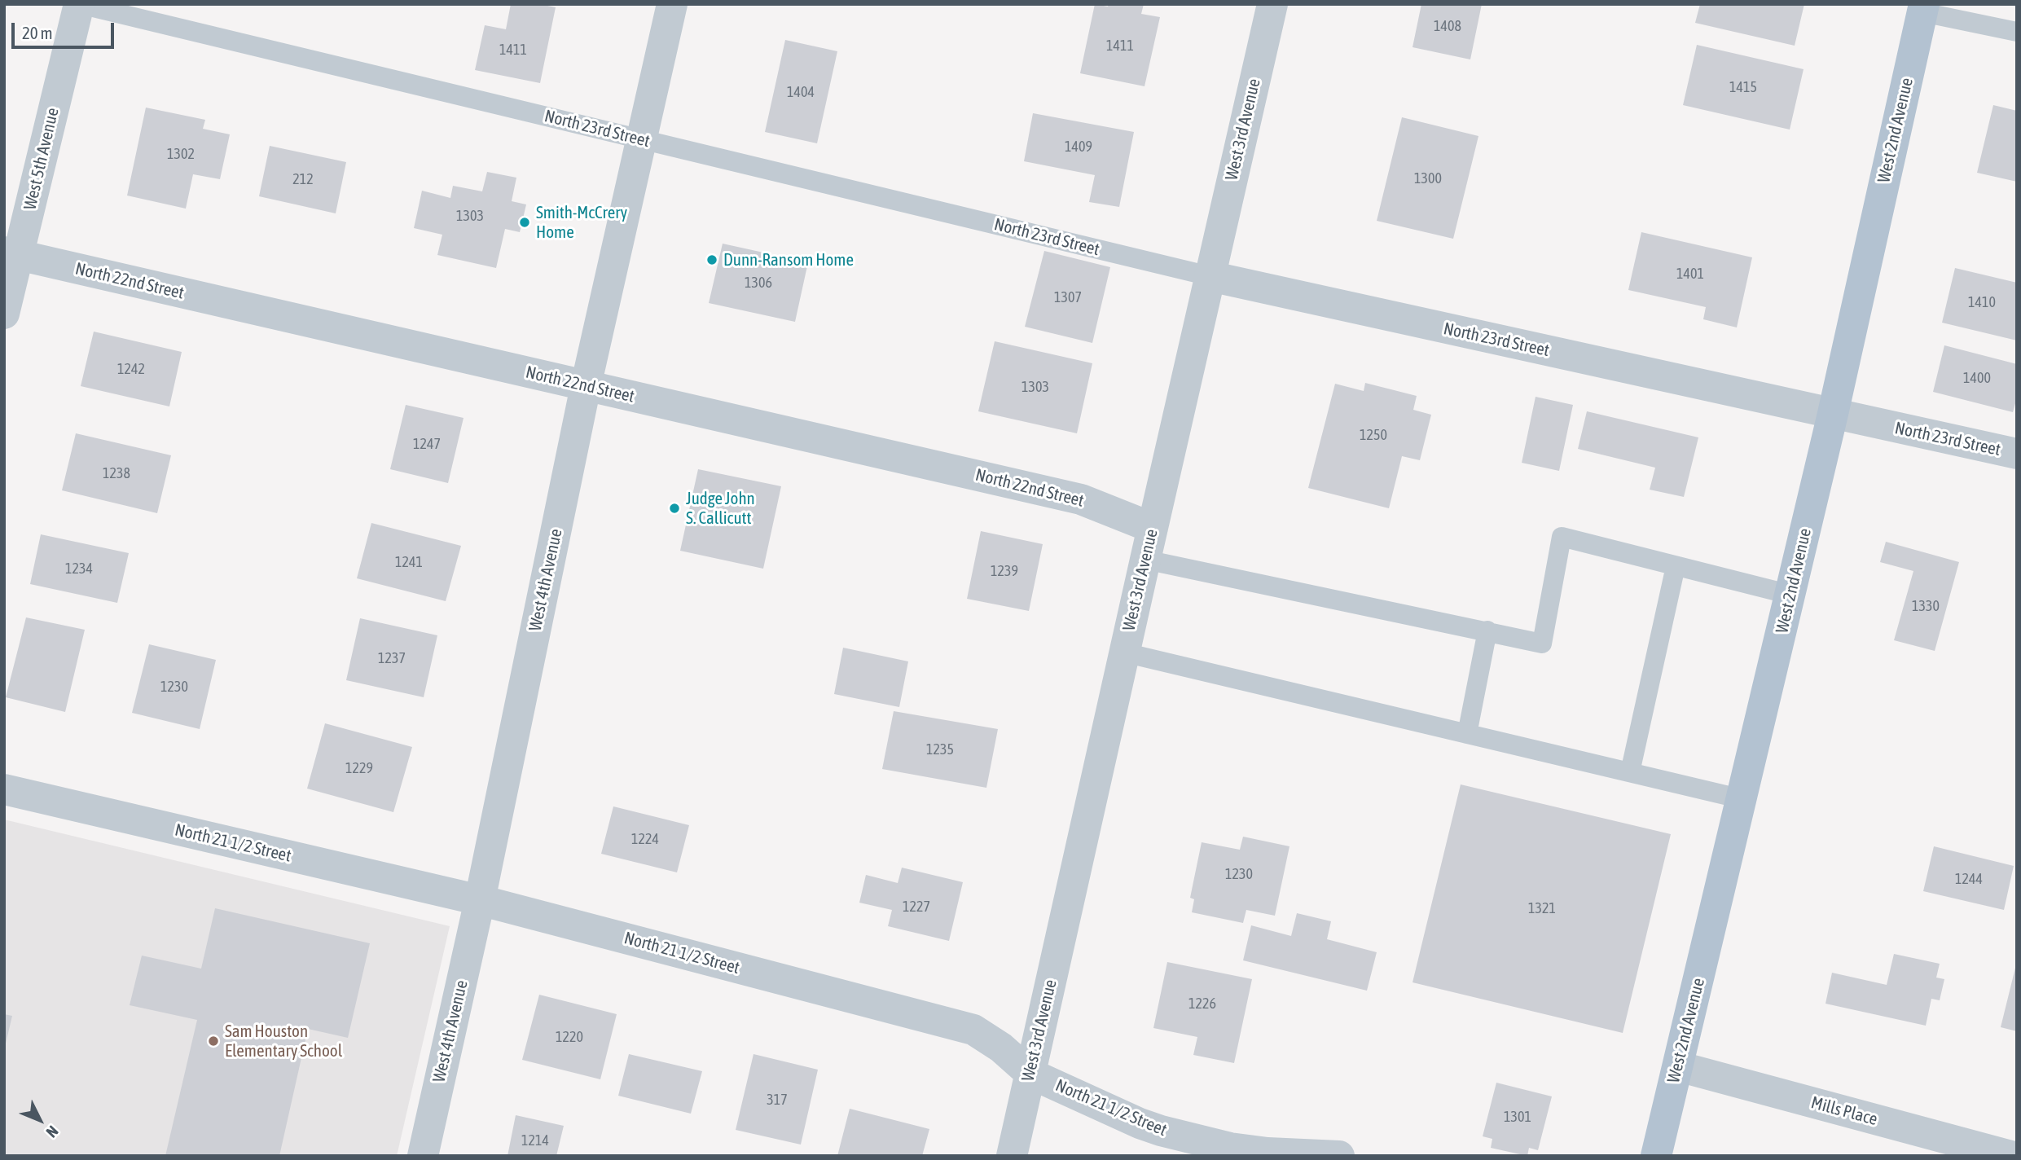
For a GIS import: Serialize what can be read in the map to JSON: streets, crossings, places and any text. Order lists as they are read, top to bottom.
{
  "streets": {
    "main road": ["West 2nd Avenue"],
    "street": [
      "North 23rd Street",
      "West 3rd Avenue",
      "West 5th Avenue",
      "North 22nd Street",
      "West 4th Avenue",
      "North 21 1/2 Street",
      "Mills Place"
    ]
  },
  "crossings": [
    ["North 23rd Street", "West 3rd Avenue"],
    ["North 23rd Street", "West 2nd Avenue"],
    ["North 23rd Street", "West 5th Avenue"],
    ["North 23rd Street", "West 4th Avenue"],
    ["West 3rd Avenue", "North 22nd Street"],
    ["West 3rd Avenue", "North 21 1/2 Street"],
    ["West 2nd Avenue", "Mills Place"],
    ["West 5th Avenue", "North 22nd Street"],
    ["North 22nd Street", "West 4th Avenue"],
    ["West 4th Avenue", "North 21 1/2 Street"]
  ],
  "places": [
    "Smith-McCrery Home",
    "Dunn-Ransom Home",
    "Judge John S. Callicutt",
    "Sam Houston Elementary School"
  ],
  "house_numbers": [
    "1408",
    "1411",
    "1411",
    "1415",
    "1404",
    "1409",
    "1302",
    "1300",
    "212",
    "1303",
    "1401",
    "1306",
    "1307",
    "1410",
    "1242",
    "1400",
    "1303",
    "1250",
    "1247",
    "1238",
    "1241",
    "1234",
    "1239",
    "1330",
    "1237",
    "1230",
    "1235",
    "1229",
    "1224",
    "1230",
    "1244",
    "1227",
    "1321",
    "1226",
    "1220",
    "317",
    "1301",
    "1214"
  ],
  "scale_bar": "20 m",
  "north": "bottom right"
}
